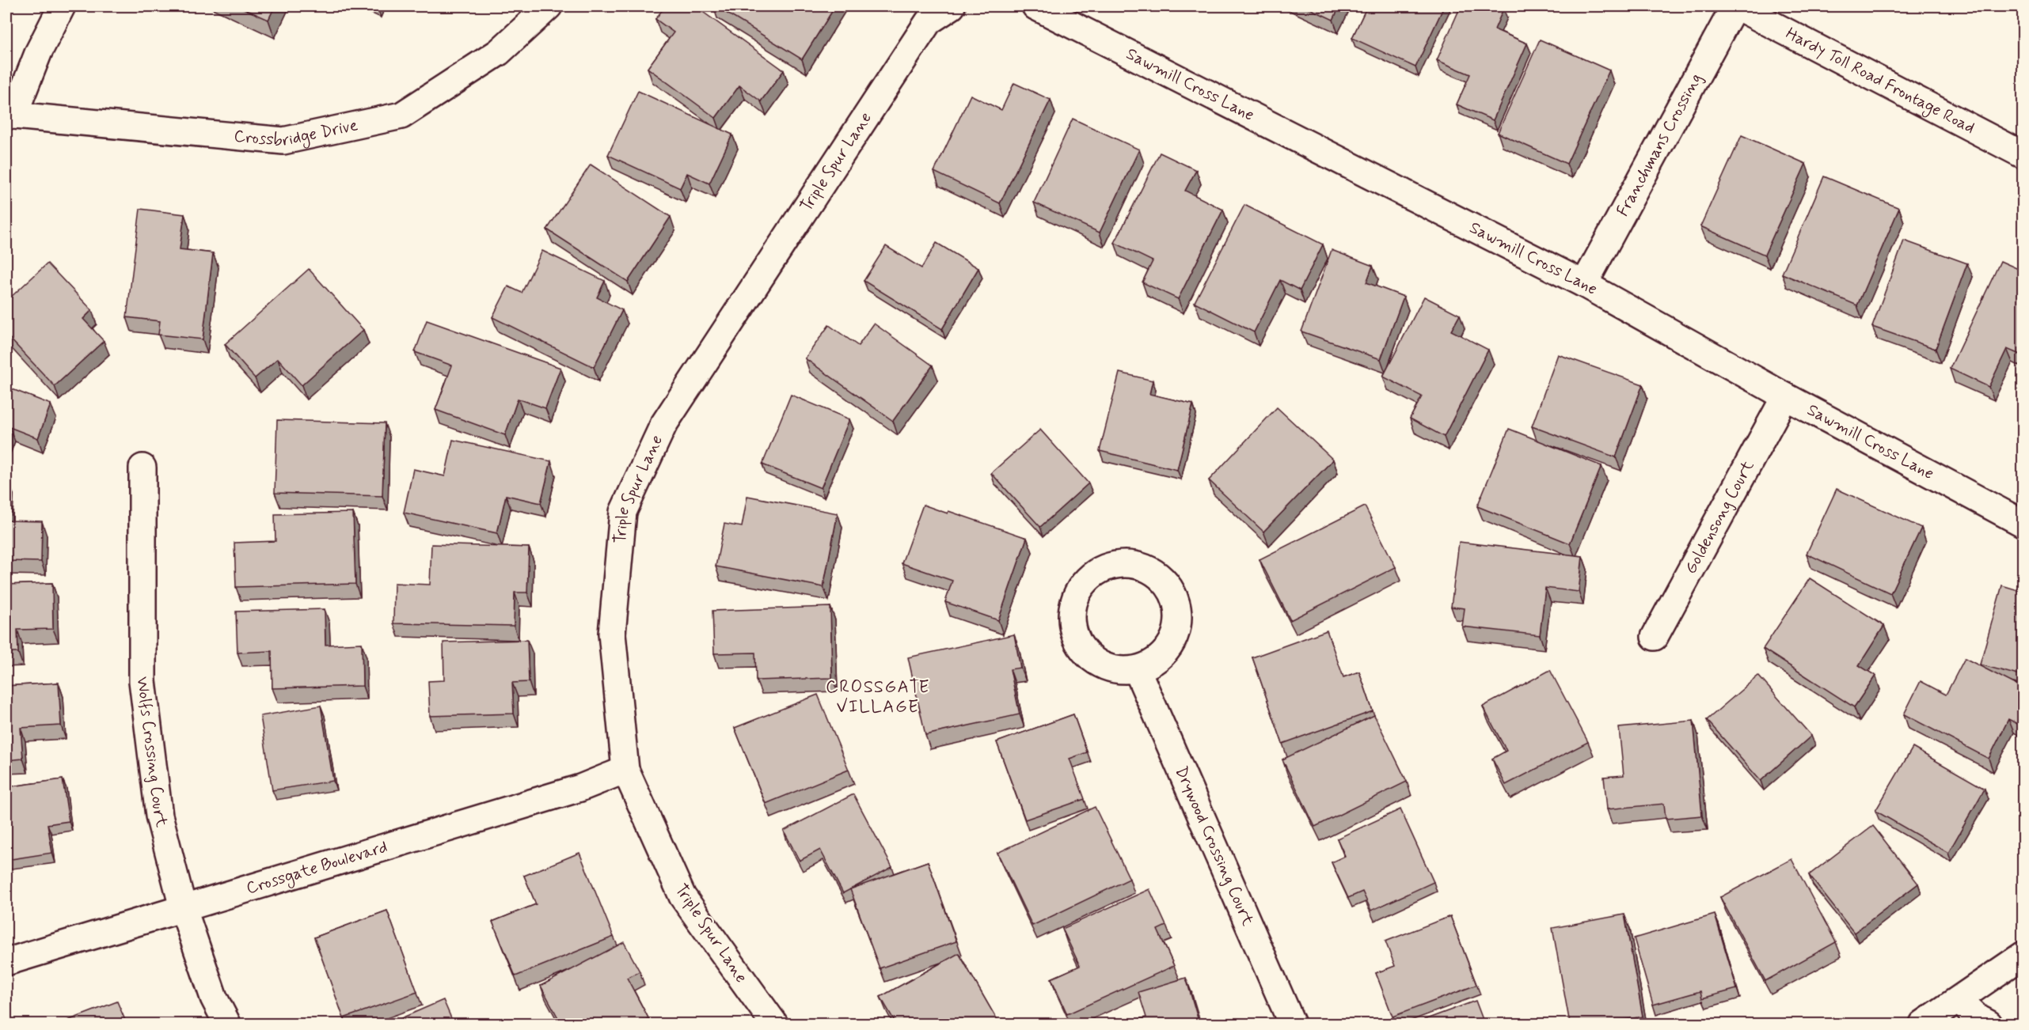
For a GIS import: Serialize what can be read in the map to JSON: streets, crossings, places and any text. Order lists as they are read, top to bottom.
{
  "streets": {
    "street": [
      "Hardy Toll Road Frontage Road",
      "Sawmill Cross Lane",
      "Crossbridge Drive",
      "Franchmans Crossing",
      "Triple Spur Lane",
      "Goldensong Court",
      "Wolfs Crossing Court",
      "Drywood Crossing Court",
      "Crossgate Boulevard"
    ]
  },
  "crossings": [
    ["Hardy Toll Road Frontage Road", "Franchmans Crossing"],
    ["Sawmill Cross Lane", "Franchmans Crossing"],
    ["Sawmill Cross Lane", "Goldensong Court"],
    ["Triple Spur Lane", "Crossgate Boulevard"],
    ["Wolfs Crossing Court", "Crossgate Boulevard"]
  ],
  "districts": ["CROSSGATE VILLAGE"]
}
